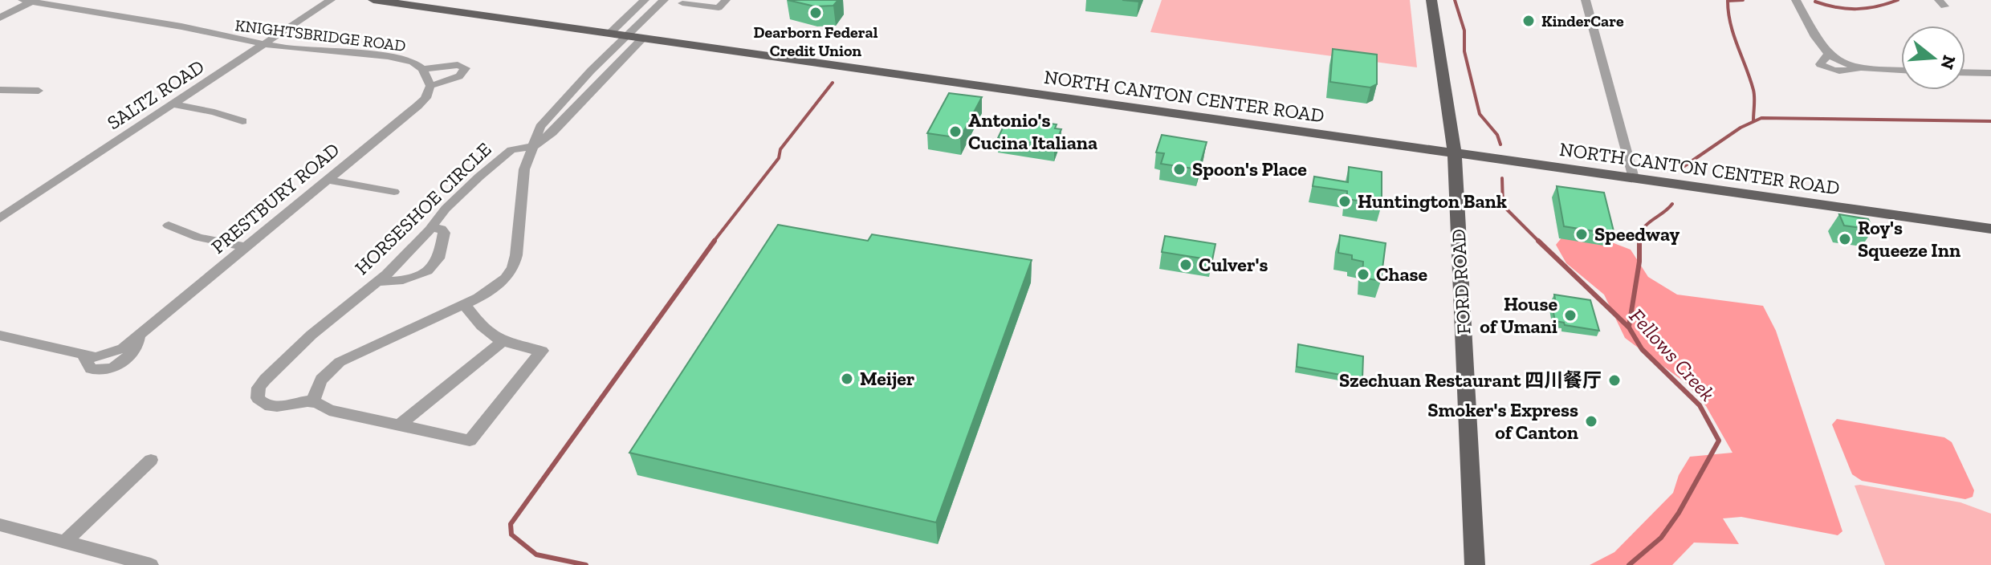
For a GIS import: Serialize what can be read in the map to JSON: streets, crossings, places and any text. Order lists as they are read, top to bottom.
{
  "streets": {
    "main road": ["NORTH CANTON CENTER ROAD", "FORD ROAD"],
    "street": [
      "KNIGHTSBRIDGE ROAD",
      "SALTZ ROAD",
      "PRESTBURY ROAD",
      "HORSESHOE CIRCLE"
    ]
  },
  "crossings": [
    ["KNIGHTSBRIDGE ROAD", "SALTZ ROAD"],
    ["NORTH CANTON CENTER ROAD", "HORSESHOE CIRCLE"],
    ["NORTH CANTON CENTER ROAD", "FORD ROAD"]
  ],
  "water": ["Fellows Creek"],
  "places": [
    "Dearborn Federal Credit Union",
    "KinderCare",
    "Antonio's Cucina Italiana",
    "Spoon's Place",
    "Huntington Bank",
    "Speedway",
    "Roy's Squeeze Inn",
    "Culver's",
    "Chase",
    "House of Umani",
    "Meijer",
    "Szechuan Restaurant 四川餐厅",
    "Smoker's Express of Canton"
  ],
  "north": "right"
}
